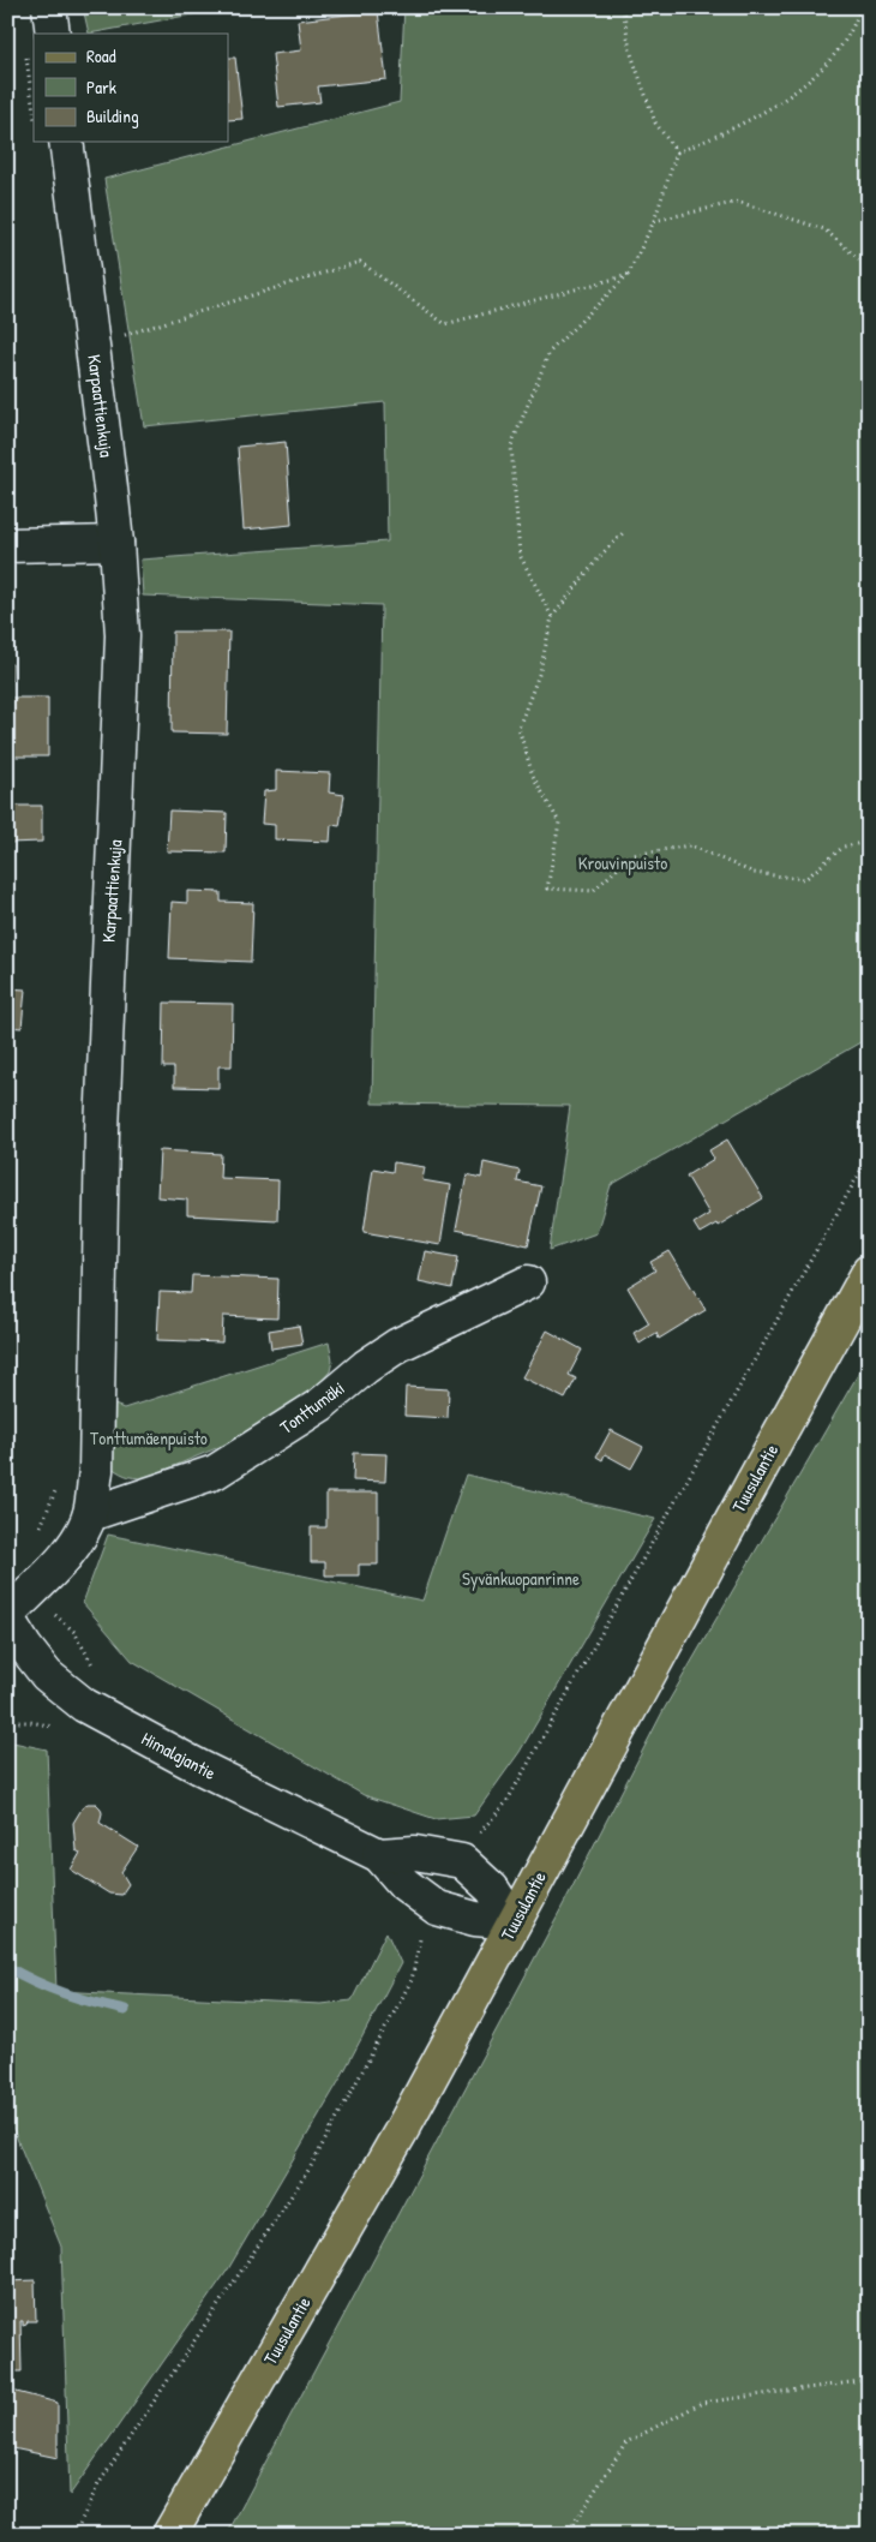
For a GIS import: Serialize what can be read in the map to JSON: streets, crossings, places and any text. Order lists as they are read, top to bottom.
{
  "streets": {
    "main road": ["Tuusulantie"],
    "street": ["Karpaattienkuja", "Tonttumäki", "Himalajantie"]
  },
  "crossings": [
    ["Karpaattienkuja", "Tonttumäki"],
    ["Karpaattienkuja", "Himalajantie"],
    ["Tuusulantie", "Himalajantie"]
  ],
  "parks": ["Krouvinpuisto", "Tonttumäenpuisto", "Syvänkuopanrinne"],
  "legend": ["Road", "Park", "Building"]
}
